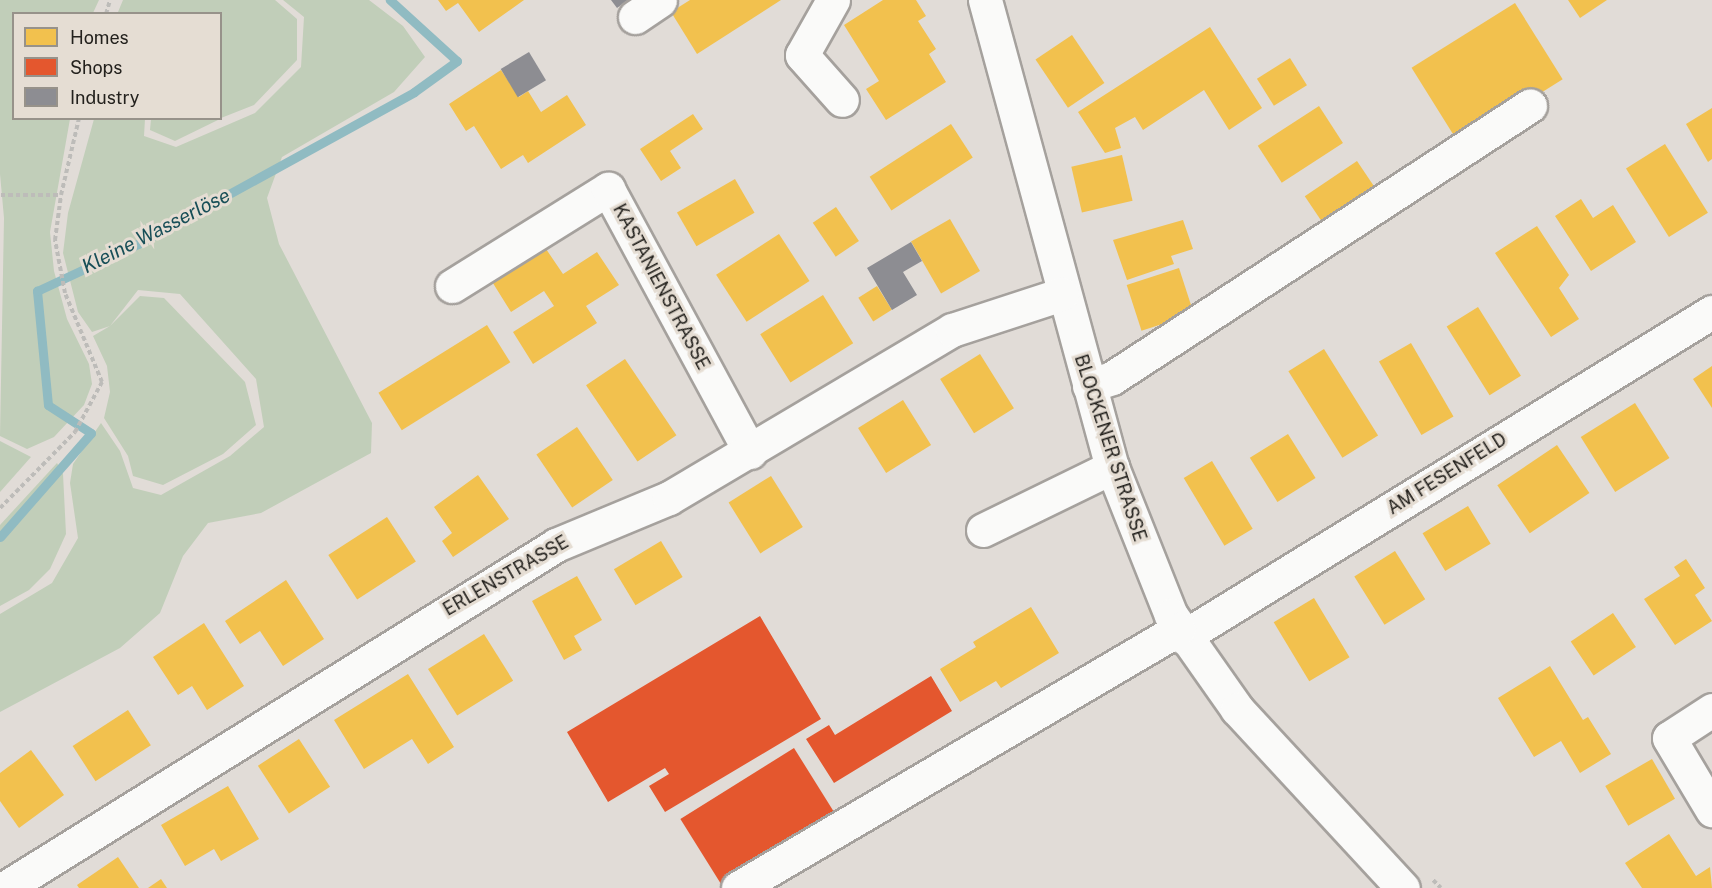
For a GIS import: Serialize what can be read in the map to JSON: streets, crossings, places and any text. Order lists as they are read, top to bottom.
{
  "streets": {
    "street": [
      "KASTANIENSTRASSE",
      "BLOCKENER STRASSE",
      "AM FESENFELD",
      "ERLENSTRASSE"
    ]
  },
  "crossings": [
    ["KASTANIENSTRASSE", "ERLENSTRASSE"],
    ["BLOCKENER STRASSE", "AM FESENFELD"],
    ["BLOCKENER STRASSE", "ERLENSTRASSE"]
  ],
  "water": ["Kleine Wasserlöse"],
  "legend": ["Homes", "Shops", "Industry"]
}
